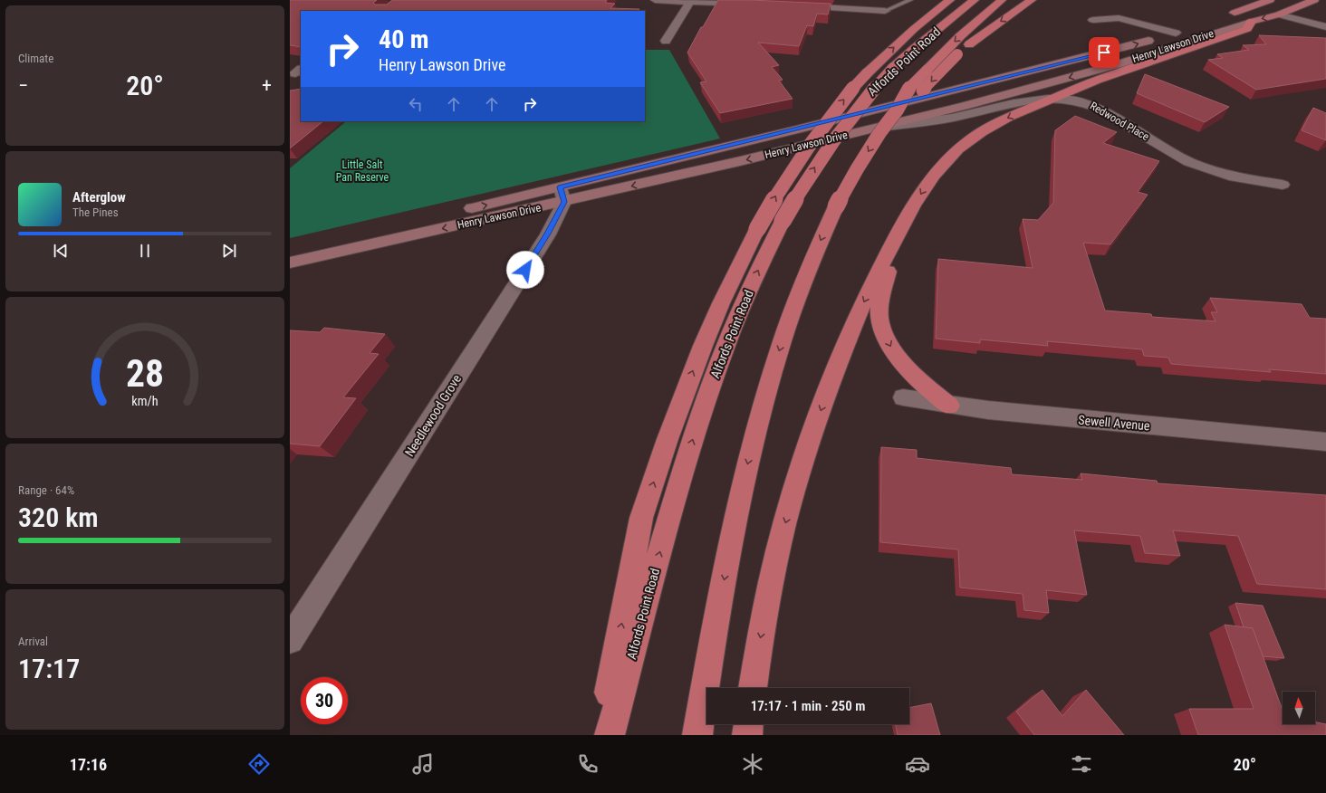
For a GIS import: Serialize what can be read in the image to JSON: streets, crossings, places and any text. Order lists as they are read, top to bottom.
{
  "streets": {
    "highway": ["Alfords Point Road"],
    "main road": ["Henry Lawson Drive"],
    "street": ["Redwood Place", "Needlewood Grove", "Sewell Avenue"]
  },
  "crossings": [
    ["Henry Lawson Drive", "Redwood Place"],
    ["Henry Lawson Drive", "Needlewood Grove"]
  ],
  "parks": ["Little Salt Pan Reserve"],
  "north": "top",
  "page": {
    "tile": [
      "Climate",
      ["Range · 64%", "320 km"],
      ["Arrival", "17:17"]
    ],
    "turn": ["40 m", "Henry Lawson Drive"],
    "heat": ["−", "20°", "+"],
    "song": ["Afterglow", "The Pines"],
    "limit": "30",
    "trip": "17:17 · 1 min · 250 m",
    "tabs": ["17:16", "20°"],
    "gauge": ["28", "km/h"]
  }
}
